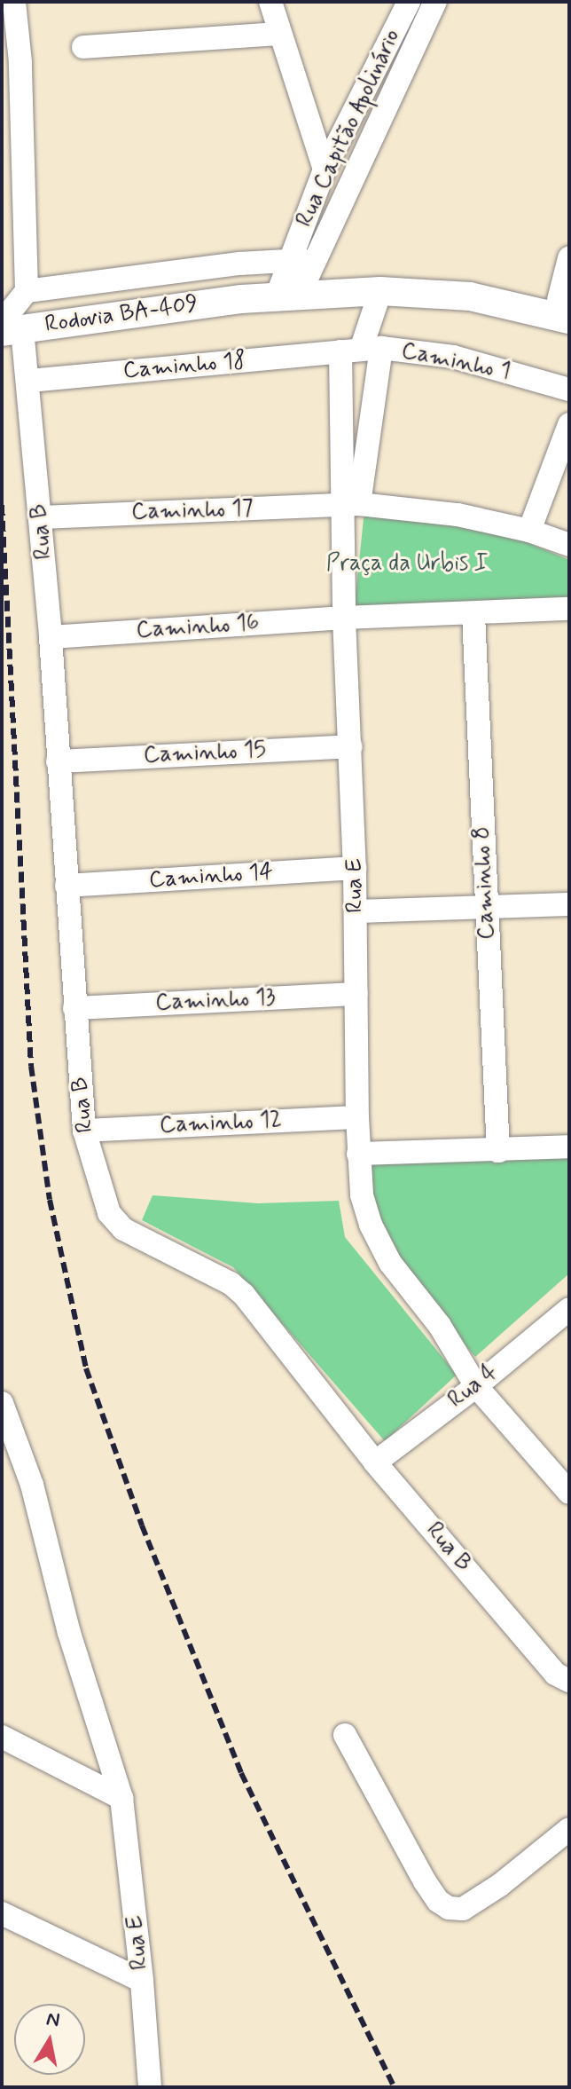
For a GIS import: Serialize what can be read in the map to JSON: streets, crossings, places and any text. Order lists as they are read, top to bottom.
{
  "streets": {
    "main road": ["Rodovia BA-409"],
    "street": [
      "Rua Capitão Apolinário",
      "Caminho 1",
      "Caminho 18",
      "Caminho 17",
      "Rua B",
      "Caminho 16",
      "Caminho 15",
      "Caminho 14",
      "Caminho 8",
      "Rua E",
      "Caminho 13",
      "Caminho 12",
      "Rua 4"
    ]
  },
  "crossings": [
    ["Rua Capitão Apolinário", "Rodovia BA-409"],
    ["Rodovia BA-409", "Rua B"],
    ["Rodovia BA-409", "Rua E"],
    ["Caminho 1", "Caminho 18"],
    ["Caminho 1", "Rua E"],
    ["Caminho 18", "Rua B"],
    ["Caminho 18", "Rua E"],
    ["Caminho 17", "Rua B"],
    ["Caminho 17", "Rua E"],
    ["Rua B", "Caminho 16"],
    ["Rua B", "Caminho 15"],
    ["Rua B", "Caminho 14"],
    ["Rua B", "Caminho 13"],
    ["Rua B", "Caminho 12"],
    ["Rua B", "Rua 4"],
    ["Caminho 16", "Caminho 8"],
    ["Caminho 16", "Rua E"],
    ["Caminho 15", "Rua E"],
    ["Caminho 14", "Rua E"],
    ["Rua E", "Caminho 13"],
    ["Rua E", "Caminho 12"],
    ["Rua E", "Rua 4"]
  ],
  "parks": ["Praça da Urbis I"],
  "north": "top"
}
